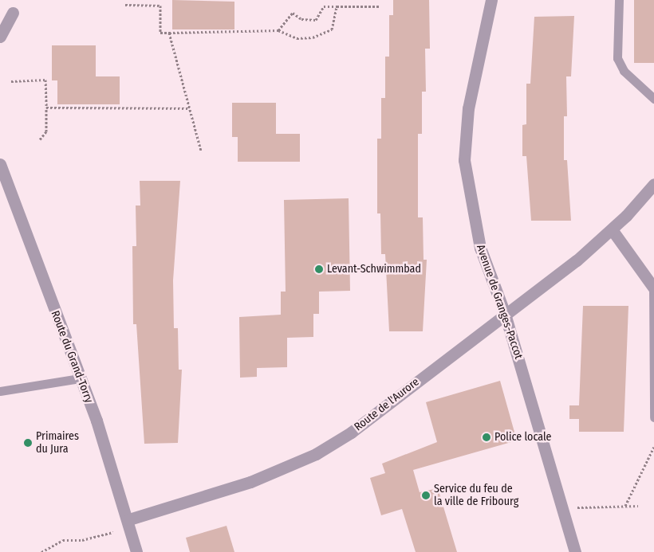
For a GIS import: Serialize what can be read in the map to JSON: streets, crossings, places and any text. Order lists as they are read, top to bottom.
{
  "streets": {
    "street": ["Avenue de Granges-Paccot", "Route du Grand-Torry", "Route de l'Aurore"]
  },
  "crossings": [
    ["Avenue de Granges-Paccot", "Route de l'Aurore"],
    ["Route du Grand-Torry", "Route de l'Aurore"]
  ],
  "places": [
    "Levant-Schwimmbad",
    "Police locale",
    "Primaires du Jura",
    "Service du feu de la ville de Fribourg"
  ]
}
